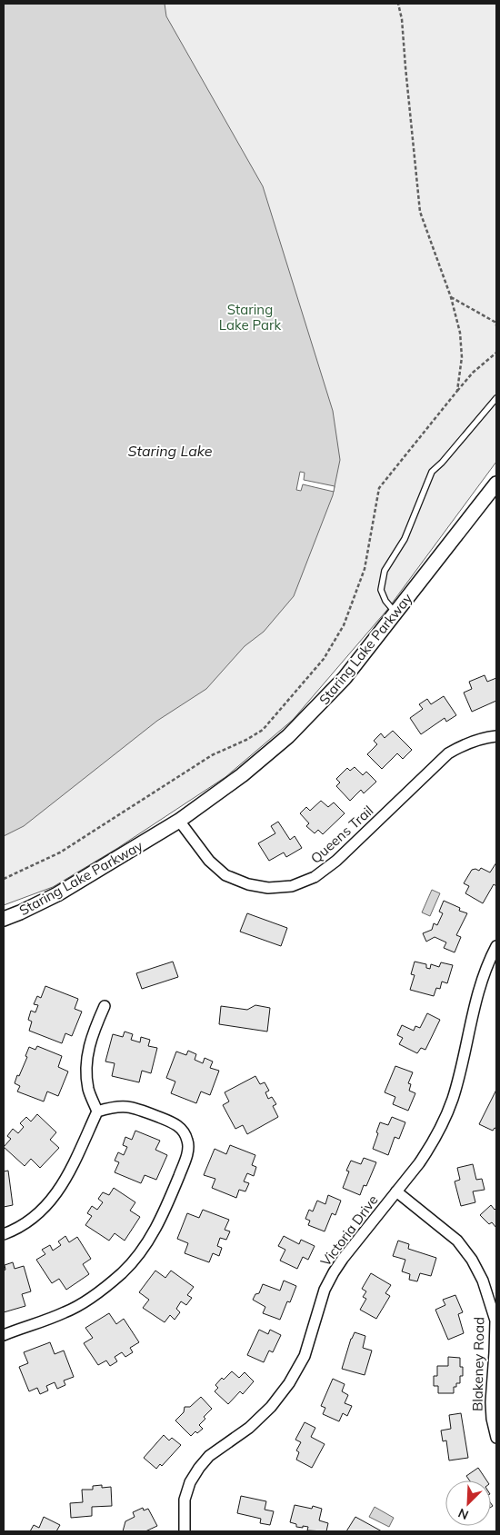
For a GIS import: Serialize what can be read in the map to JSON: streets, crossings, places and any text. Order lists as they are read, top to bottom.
{
  "streets": {
    "street": [
      "Staring Lake Parkway",
      "Queens Trail",
      "Victoria Drive",
      "Blakeney Road"
    ]
  },
  "crossings": [
    ["Staring Lake Parkway", "Queens Trail"],
    ["Victoria Drive", "Blakeney Road"]
  ],
  "water": ["Staring Lake"],
  "parks": ["Staring Lake Park"],
  "north": "bottom left"
}
